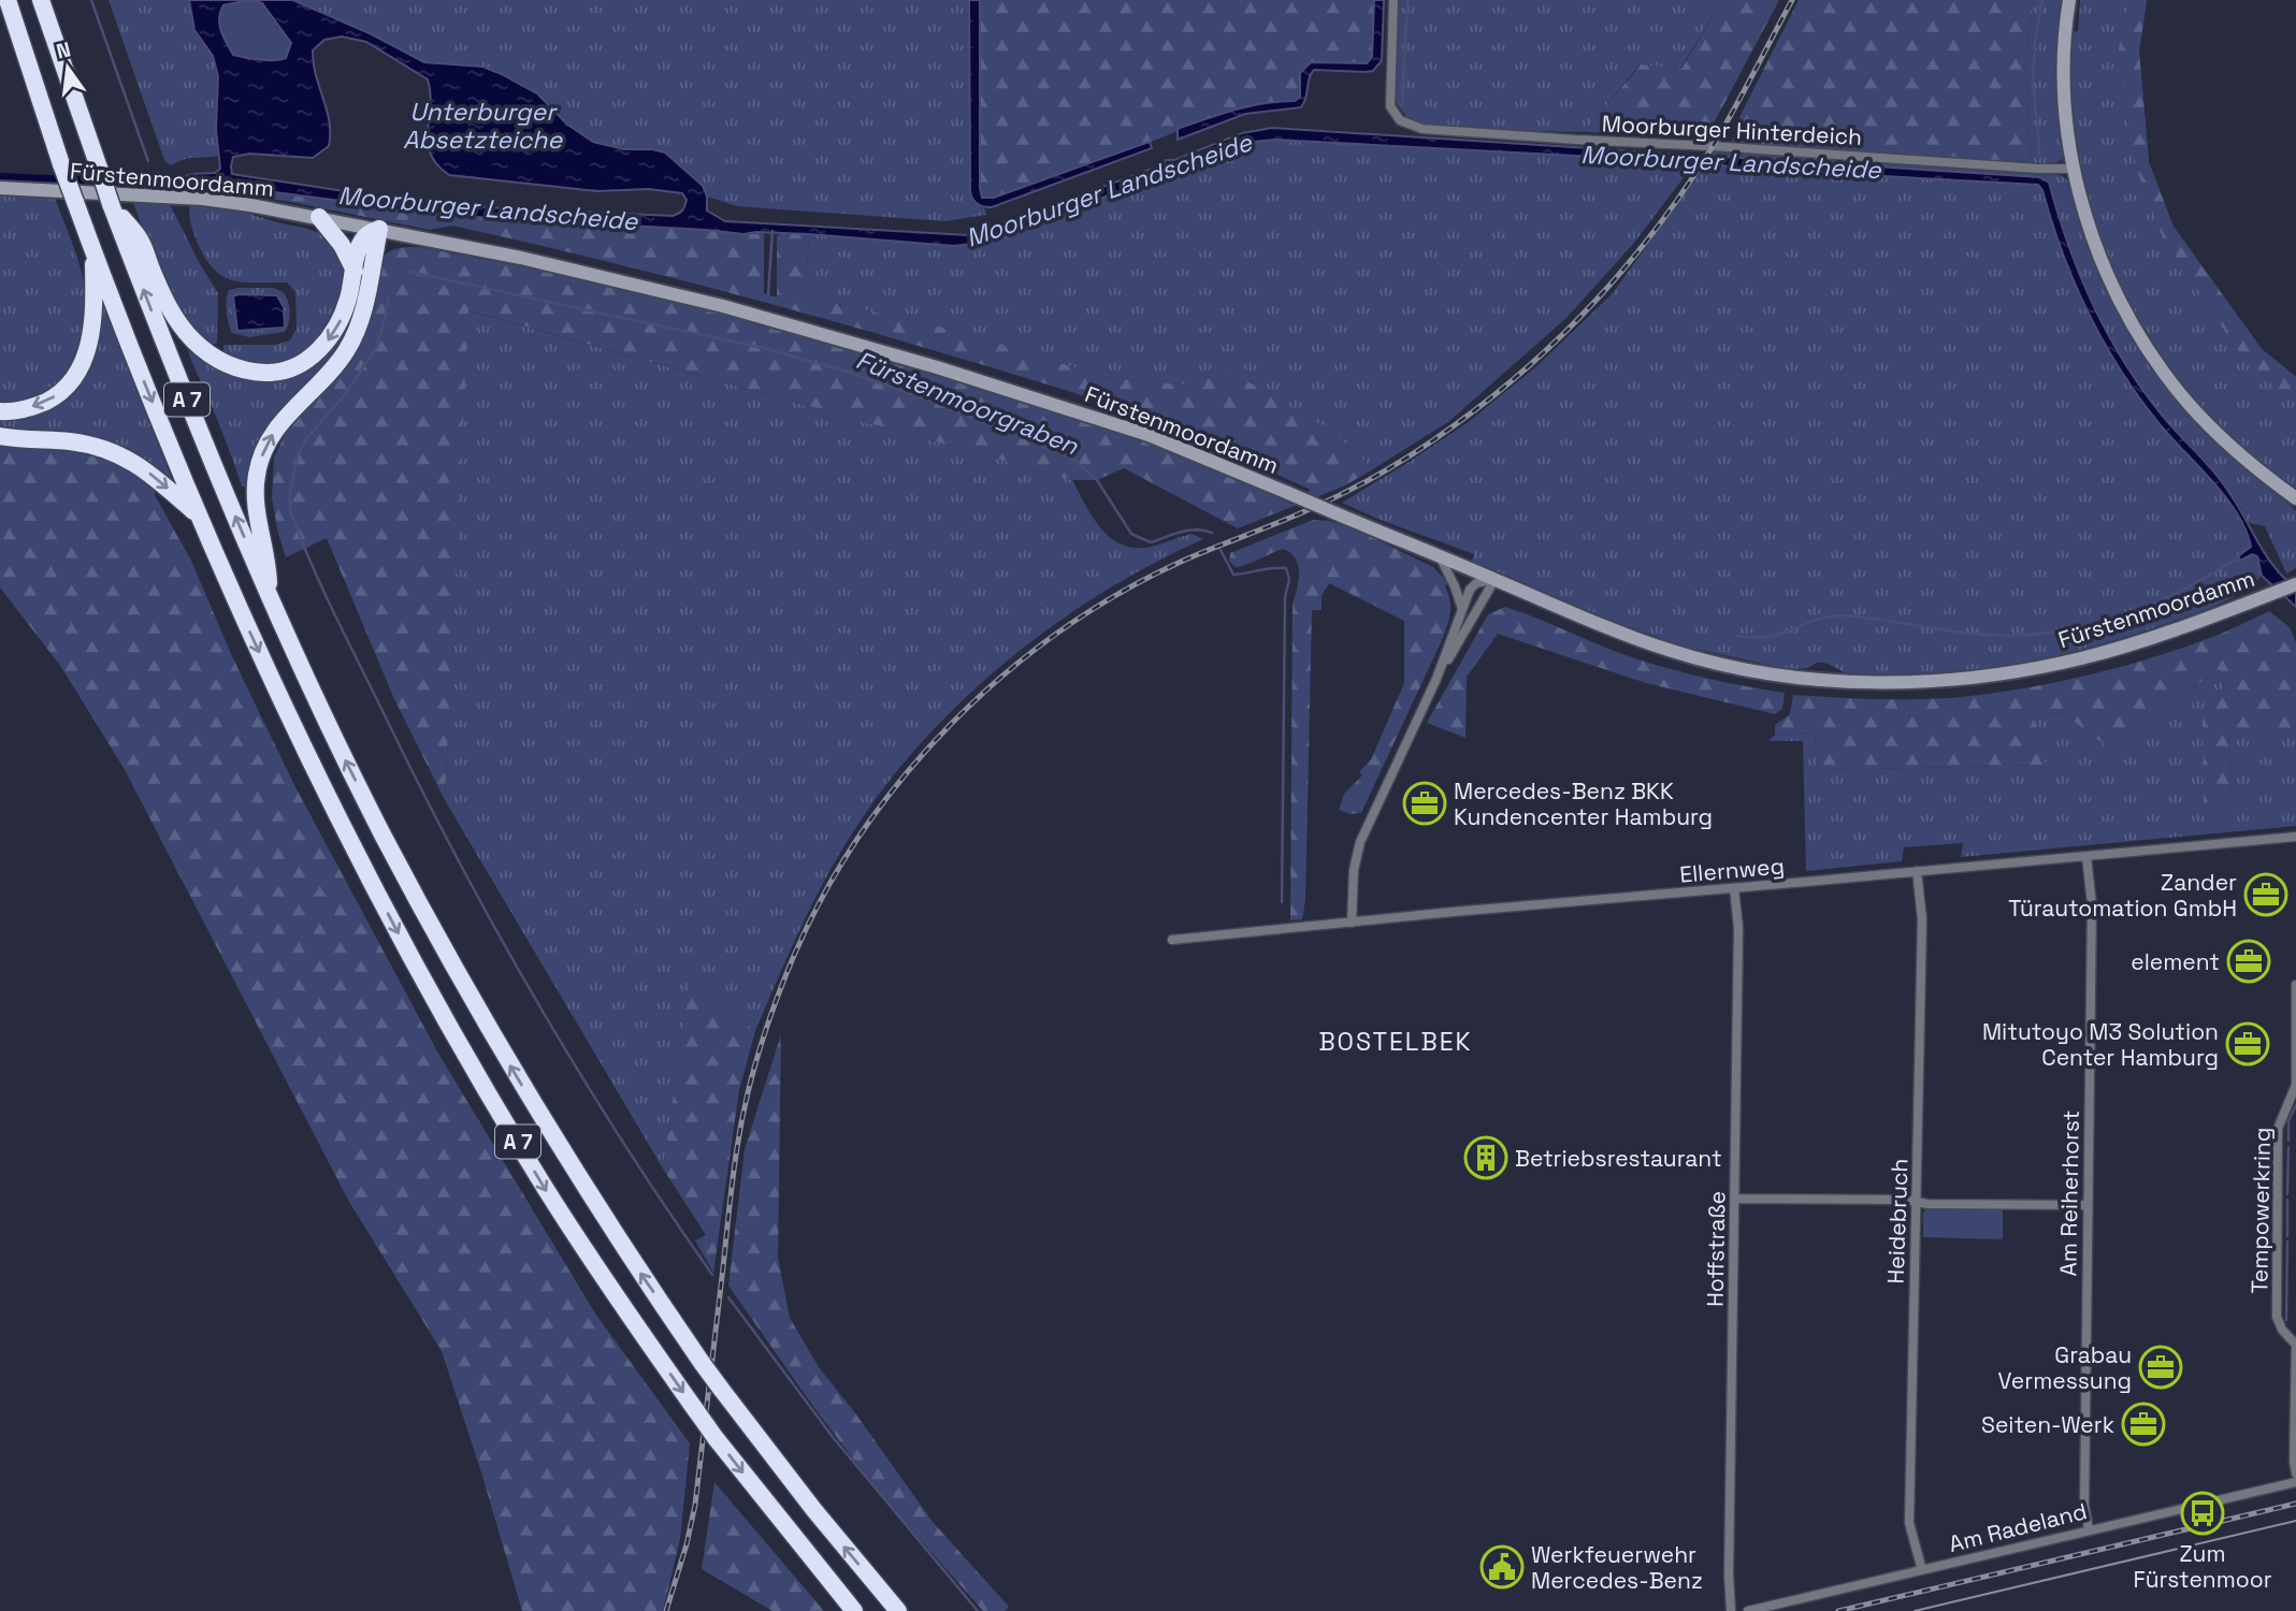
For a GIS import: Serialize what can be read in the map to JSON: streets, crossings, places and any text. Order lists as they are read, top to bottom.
{
  "streets": {
    "highway": ["A 7"],
    "main road": ["Fürstenmoordamm"],
    "street": [
      "Moorburger Hinterdeich",
      "Ellernweg",
      "Am Reiherhorst",
      "Tempowerkring",
      "Heidebruch",
      "Hoffstraße",
      "Am Radeland"
    ]
  },
  "crossings": [
    ["Ellernweg", "Am Reiherhorst"],
    ["Ellernweg", "Heidebruch"],
    ["Ellernweg", "Hoffstraße"],
    ["Am Reiherhorst", "Am Radeland"],
    ["Heidebruch", "Am Radeland"]
  ],
  "districts": ["BOSTELBEK"],
  "water": ["Unterburger Absetzteiche", "Moorburger Landscheide", "Fürstenmoorgraben"],
  "places": {
    "office": [
      "Mercedes-Benz BKK Kundencenter Hamburg",
      "Zander Türautomation GmbH",
      "element",
      "Mitutoyo M3 Solution Center Hamburg",
      "Grabau Vermessung",
      "Seiten-Werk"
    ],
    "building": ["Betriebsrestaurant"],
    "bus stop": ["Zum Fürstenmoor"],
    "public building": ["Werkfeuerwehr Mercedes-Benz"]
  },
  "north": "top"
}
